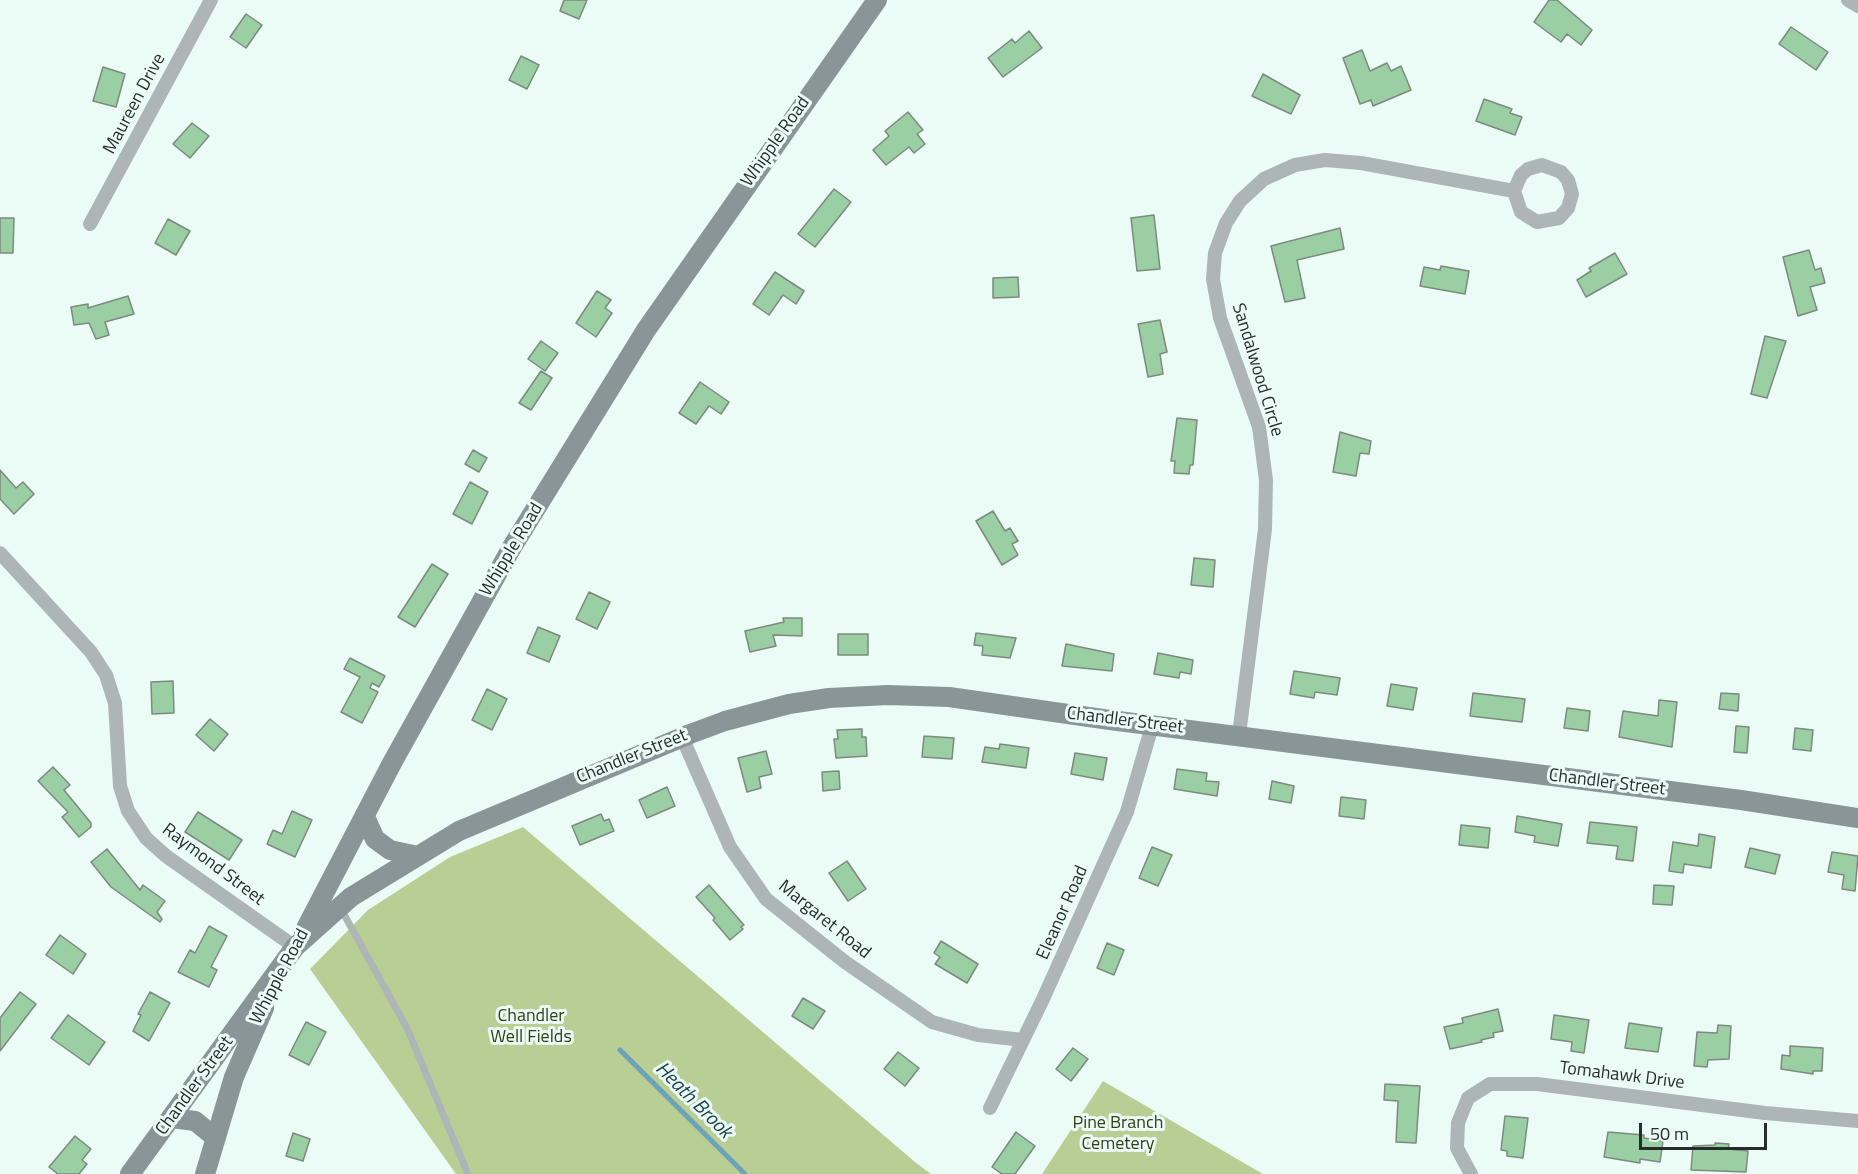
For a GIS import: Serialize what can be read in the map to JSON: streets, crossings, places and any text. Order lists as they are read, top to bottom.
{
  "streets": {
    "main road": ["Whipple Road", "Chandler Street"],
    "street": [
      "Maureen Drive",
      "Sandalwood Circle",
      "Raymond Street",
      "Eleanor Road",
      "Margaret Road",
      "Tomahawk Drive"
    ]
  },
  "crossings": [
    ["Whipple Road", "Chandler Street"],
    ["Whipple Road", "Raymond Street"],
    ["Sandalwood Circle", "Chandler Street"],
    ["Chandler Street", "Raymond Street"],
    ["Chandler Street", "Eleanor Road"],
    ["Chandler Street", "Margaret Road"],
    ["Eleanor Road", "Margaret Road"]
  ],
  "water": ["Heath Brook"],
  "parks": ["Chandler Well Fields", "Pine Branch Cemetery"],
  "scale_bar": "50 m"
}
